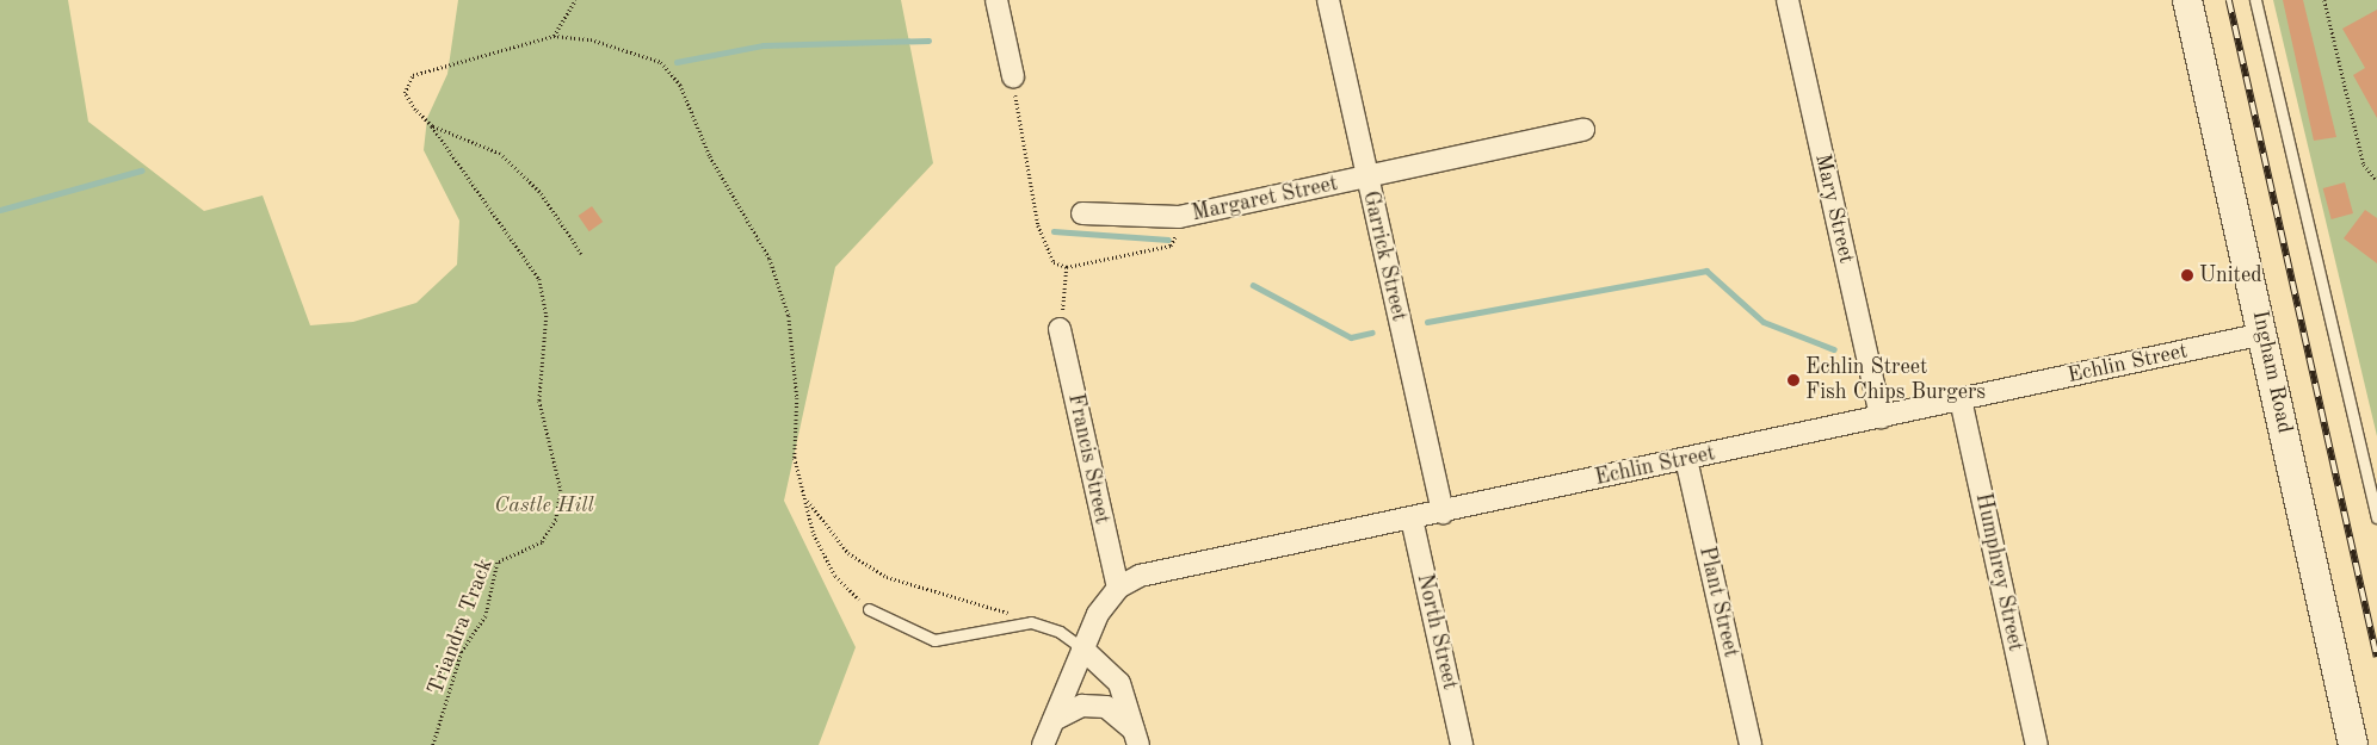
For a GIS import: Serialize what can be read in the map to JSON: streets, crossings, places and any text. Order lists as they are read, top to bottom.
{
  "streets": {
    "main road": ["Ingham Road"],
    "street": [
      "Margaret Street",
      "Mary Street",
      "Garrick Street",
      "Echlin Street",
      "Francis Street",
      "Humphrey Street",
      "Plant Street",
      "North Street"
    ],
    "path": ["Triandra Track"]
  },
  "crossings": [
    ["Margaret Street", "Garrick Street"],
    ["Mary Street", "Echlin Street"],
    ["Garrick Street", "Echlin Street"],
    ["Echlin Street", "Ingham Road"],
    ["Echlin Street", "Francis Street"],
    ["Echlin Street", "Humphrey Street"],
    ["Echlin Street", "Plant Street"],
    ["Echlin Street", "North Street"]
  ],
  "parks": ["Castle Hill"],
  "places": ["United", "Echlin Street Fish Chips Burgers"]
}
